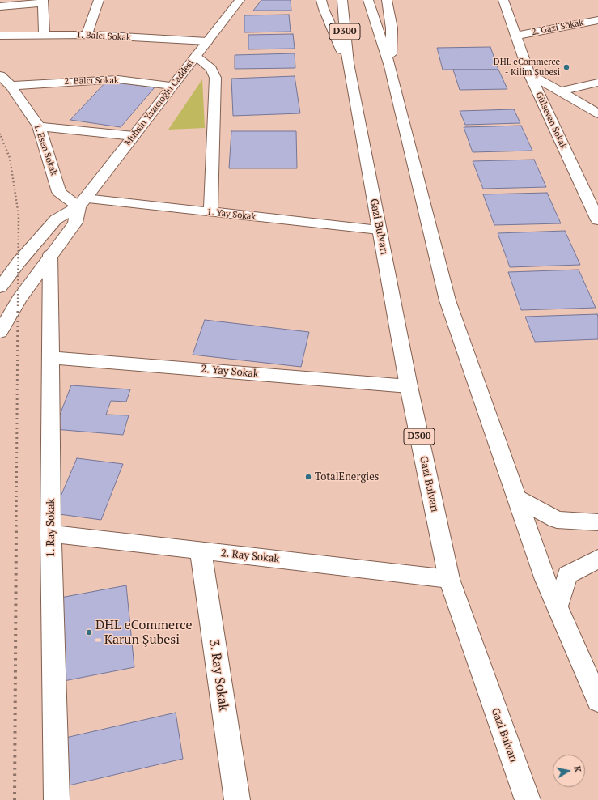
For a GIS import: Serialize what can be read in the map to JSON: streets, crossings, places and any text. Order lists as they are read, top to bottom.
{
  "streets": {
    "main road": [
      "2. Gazi Sokak",
      "D300",
      "1. Balcı Sokak",
      "2. Balcı Sokak",
      "Muhsin Yazıcıoğlu Caddesi",
      "Gülseven Sokak",
      "1. Esen Sokak",
      "1. Yay Sokak",
      "Gazi Bulvarı",
      "2. Yay Sokak",
      "1. Ray Sokak",
      "2. Ray Sokak",
      "3. Ray Sokak"
    ]
  },
  "crossings": [
    ["2. Gazi Sokak", "Gülseven Sokak"],
    ["1. Balcı Sokak", "Muhsin Yazıcıoğlu Caddesi"],
    ["2. Balcı Sokak", "Muhsin Yazıcıoğlu Caddesi"],
    ["2. Balcı Sokak", "1. Esen Sokak"],
    ["Muhsin Yazıcıoğlu Caddesi", "1. Esen Sokak"],
    ["Muhsin Yazıcıoğlu Caddesi", "1. Yay Sokak"],
    ["Muhsin Yazıcıoğlu Caddesi", "1. Ray Sokak"],
    ["1. Esen Sokak", "1. Yay Sokak"],
    ["1. Yay Sokak", "Gazi Bulvarı"],
    ["Gazi Bulvarı", "2. Yay Sokak"],
    ["Gazi Bulvarı", "2. Ray Sokak"],
    ["2. Yay Sokak", "1. Ray Sokak"],
    ["1. Ray Sokak", "2. Ray Sokak"],
    ["2. Ray Sokak", "3. Ray Sokak"]
  ],
  "places": ["DHL eCommerce - Kilim Şubesi", "TotalEnergies", "DHL eCommerce - Karun Şubesi"],
  "north": "right"
}
